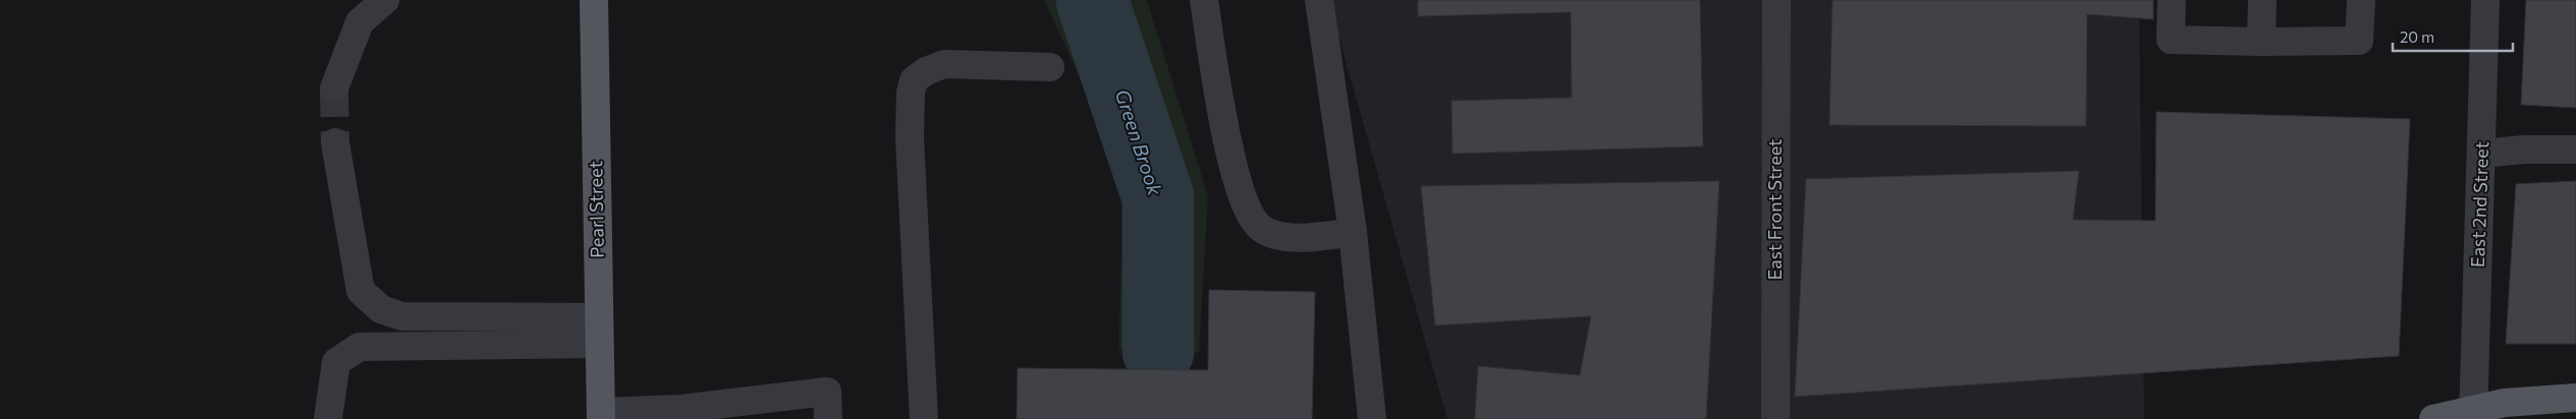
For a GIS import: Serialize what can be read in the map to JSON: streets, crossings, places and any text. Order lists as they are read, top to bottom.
{
  "streets": {
    "main road": ["Pearl Street"],
    "street": ["East 2nd Street", "East Front Street"]
  },
  "water": ["Green Brook"],
  "scale_bar": "20 m"
}
